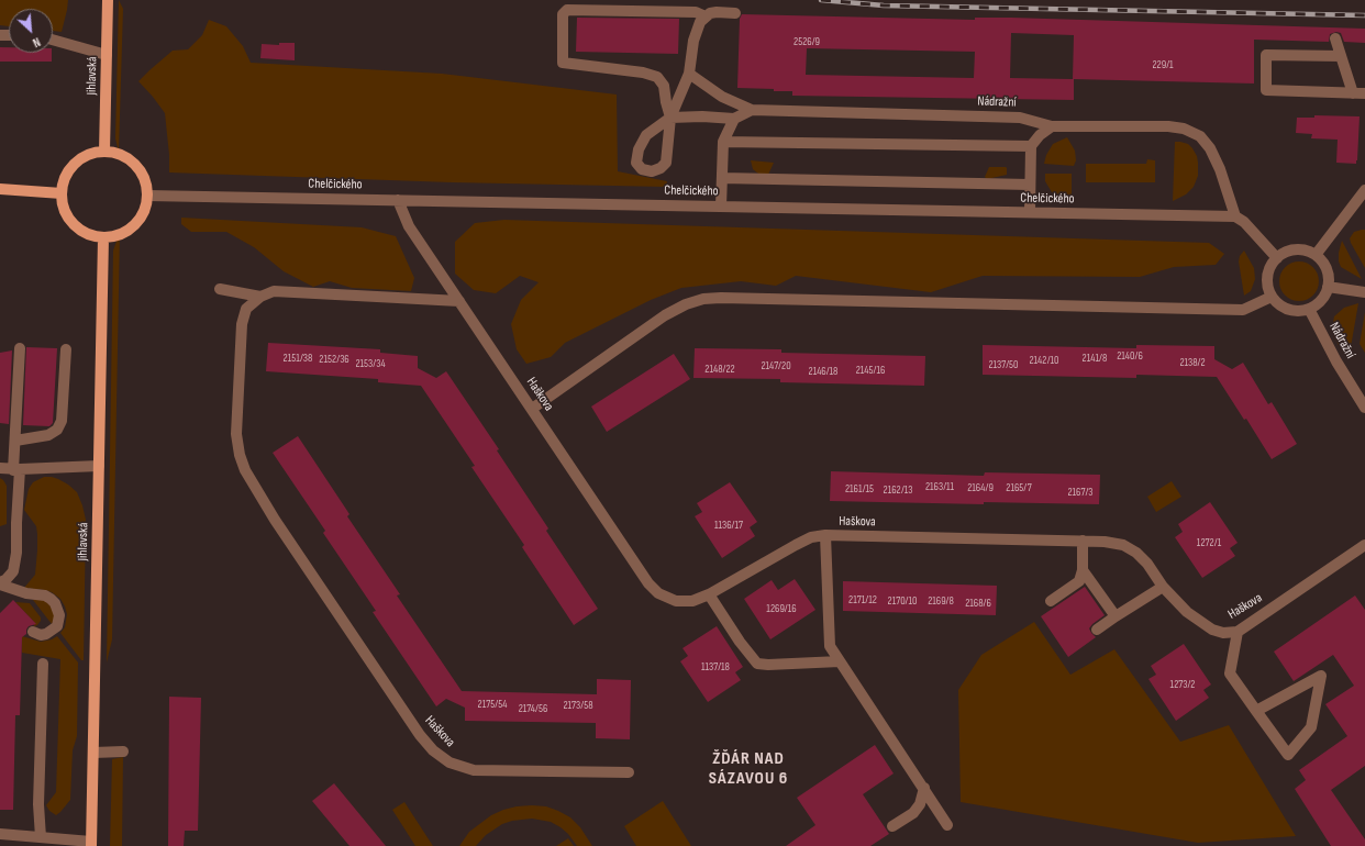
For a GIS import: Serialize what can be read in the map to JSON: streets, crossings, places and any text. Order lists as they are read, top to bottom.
{
  "streets": {
    "main road": ["Jihlavská"],
    "street": ["Nádražní", "Chelčického", "Haškova"]
  },
  "crossings": [
    ["Jihlavská", "Chelčického"],
    ["Nádražní", "Chelčického"],
    ["Chelčického", "Haškova"]
  ],
  "districts": ["ŽĎÁR NAD SÁZAVOU 6"],
  "house_numbers": [
    "2526/9",
    "229/1",
    "2140/6",
    "2151/38",
    "2141/8",
    "2152/36",
    "2142/10",
    "2138/2",
    "2153/34",
    "2137/50",
    "2147/20",
    "2148/22",
    "2145/16",
    "2146/18",
    "2163/11",
    "2164/9",
    "2165/7",
    "2161/15",
    "2162/13",
    "2167/3",
    "1136/17",
    "1272/1",
    "2171/12",
    "2170/10",
    "2169/8",
    "2168/6",
    "1269/16",
    "1137/18",
    "1273/2",
    "2175/54",
    "2173/58",
    "2174/56"
  ],
  "north": "bottom right"
}
